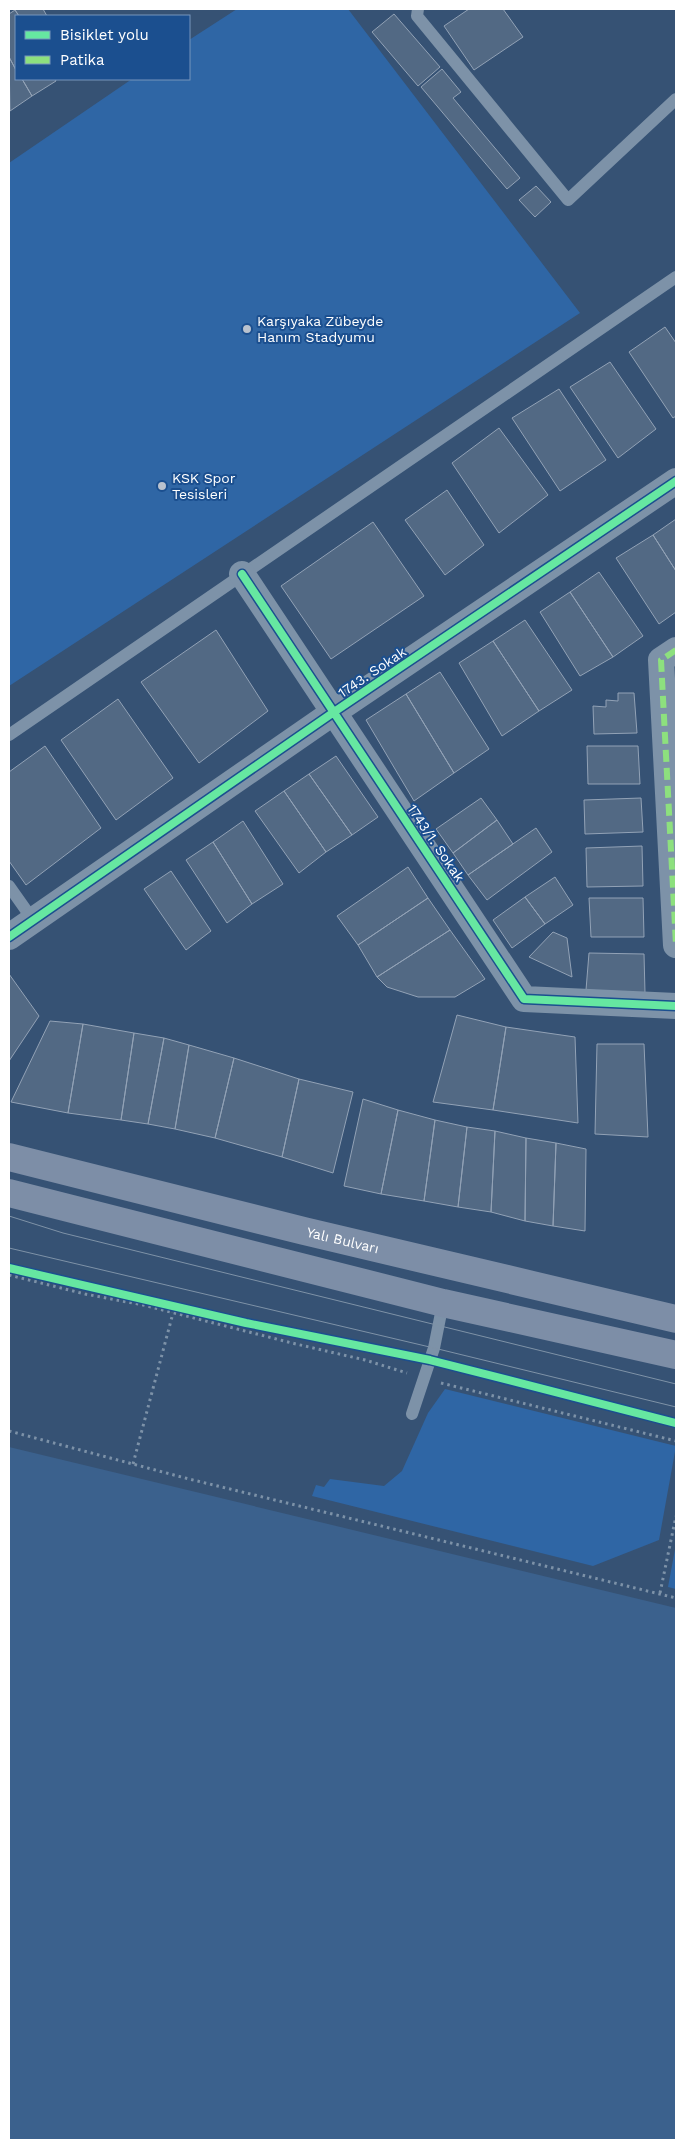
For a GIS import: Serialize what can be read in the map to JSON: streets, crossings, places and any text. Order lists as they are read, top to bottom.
{
  "streets": {
    "main road": ["Yalı Bulvarı"],
    "street": ["1743. Sokak", "1743/1. Sokak"]
  },
  "crossings": [
    ["1743. Sokak", "1743/1. Sokak"]
  ],
  "places": ["Karşıyaka Zübeyde Hanım Stadyumu", "KSK Spor Tesisleri"],
  "legend": ["Bisiklet yolu", "Patika"]
}
